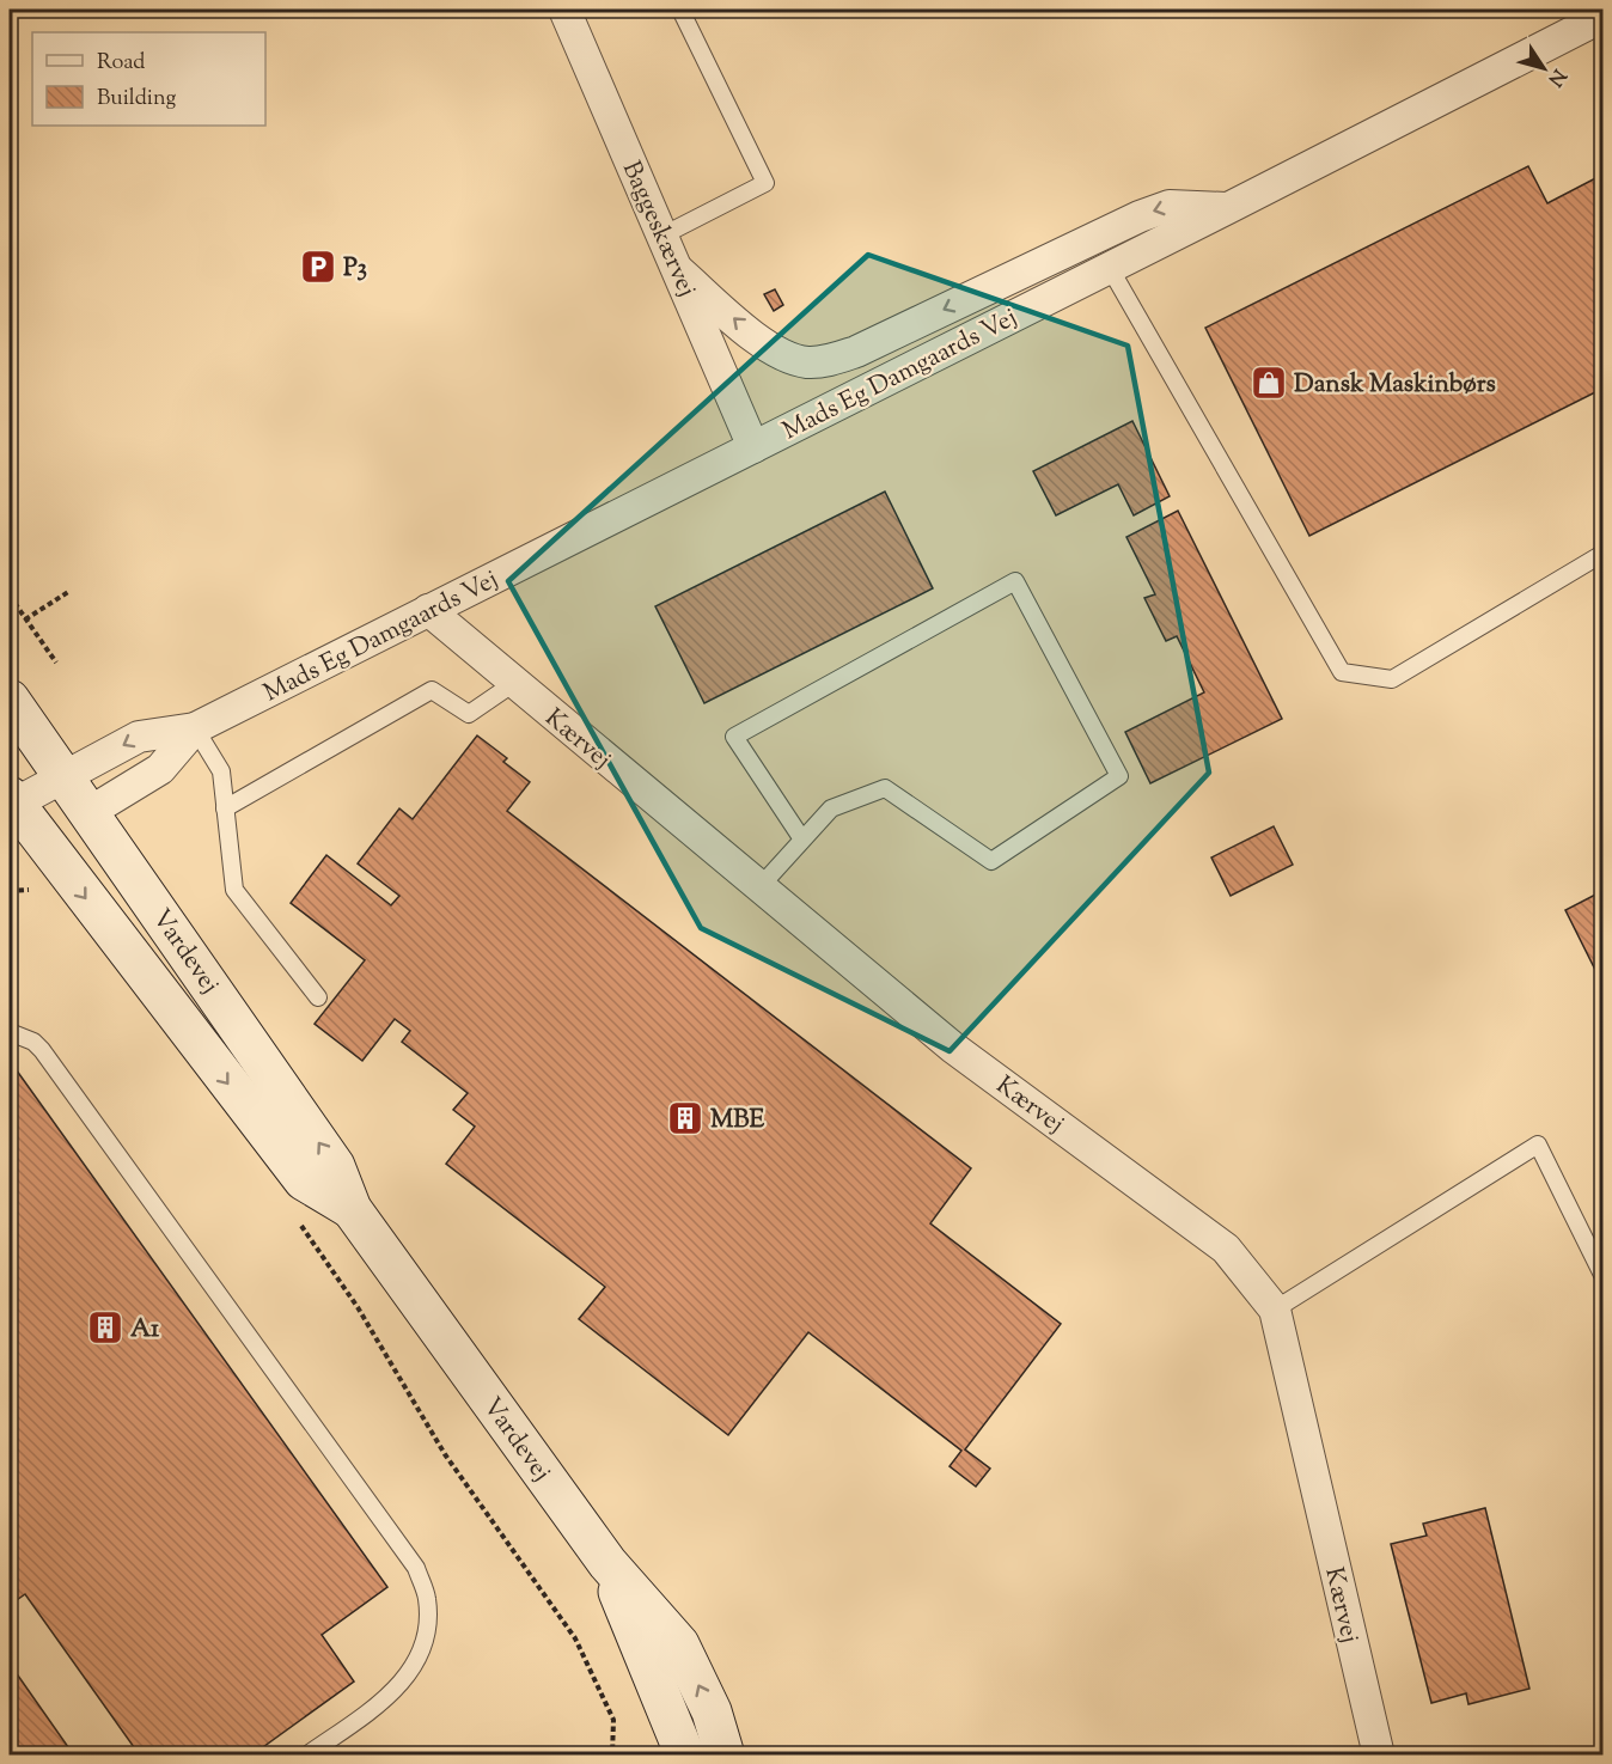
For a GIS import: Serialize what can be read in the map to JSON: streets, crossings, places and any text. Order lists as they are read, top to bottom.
{
  "streets": {
    "street": [
      "Baggeskærvej",
      "Mads Eg Damgaards Vej",
      "Kærvej",
      "Vardevej"
    ]
  },
  "crossings": [
    ["Baggeskærvej", "Mads Eg Damgaards Vej"],
    ["Mads Eg Damgaards Vej", "Kærvej"],
    ["Mads Eg Damgaards Vej", "Vardevej"]
  ],
  "places": {
    "parking": ["P3"],
    "shop": ["Dansk Maskinbørs"],
    "building": ["MBE", "A1"]
  },
  "legend": ["Road", "Building"],
  "north": "bottom right"
}
